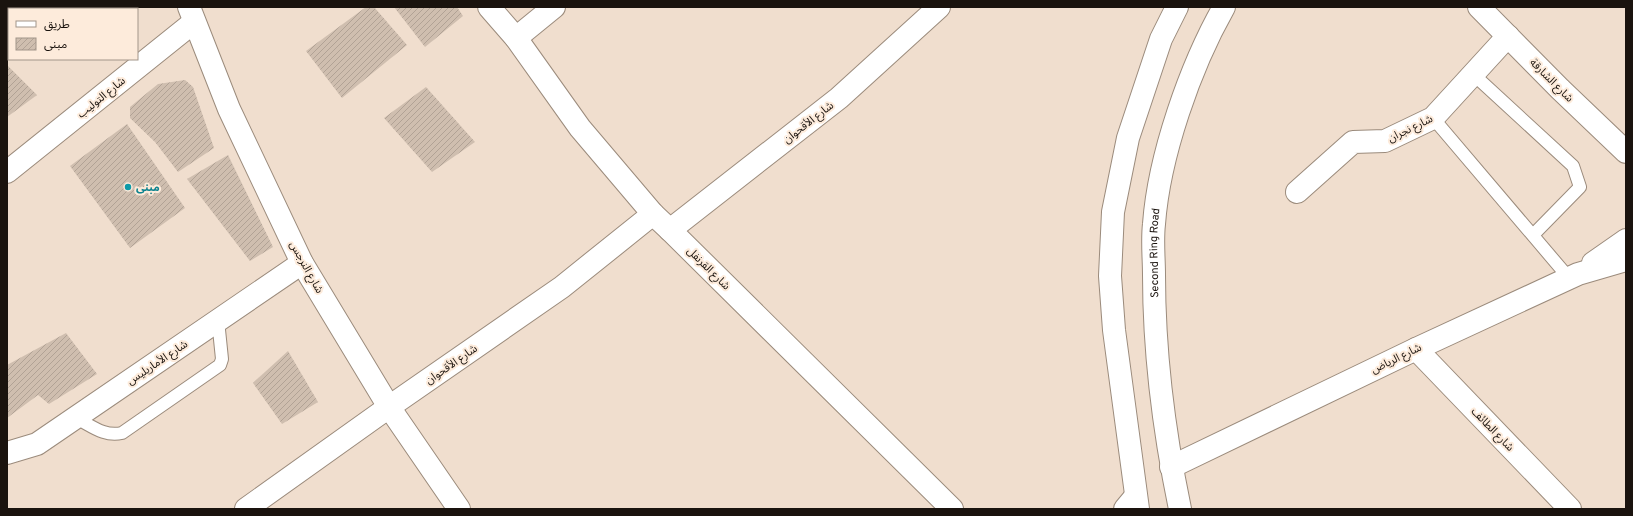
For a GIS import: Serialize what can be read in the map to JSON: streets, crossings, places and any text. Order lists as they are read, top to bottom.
{
  "streets": {
    "street": [
      "شارع الشارقة",
      "شارع التوليب",
      "شارع الأقحوان",
      "شارع نجران",
      "Second Ring Road",
      "شارع النرجس",
      "شارع القرنفل",
      "شارع الرياض",
      "شارع الأماريليس",
      "شارع الطائف"
    ]
  },
  "crossings": [
    ["شارع الشارقة", "شارع نجران"],
    ["شارع التوليب", "شارع النرجس"],
    ["شارع الأقحوان", "شارع النرجس"],
    ["شارع الأقحوان", "شارع القرنفل"],
    ["Second Ring Road", "شارع الرياض"],
    ["شارع النرجس", "شارع الأماريليس"],
    ["شارع الرياض", "شارع الطائف"]
  ],
  "places": ["مبنى"],
  "legend": ["طريق", "مبنى"]
}
